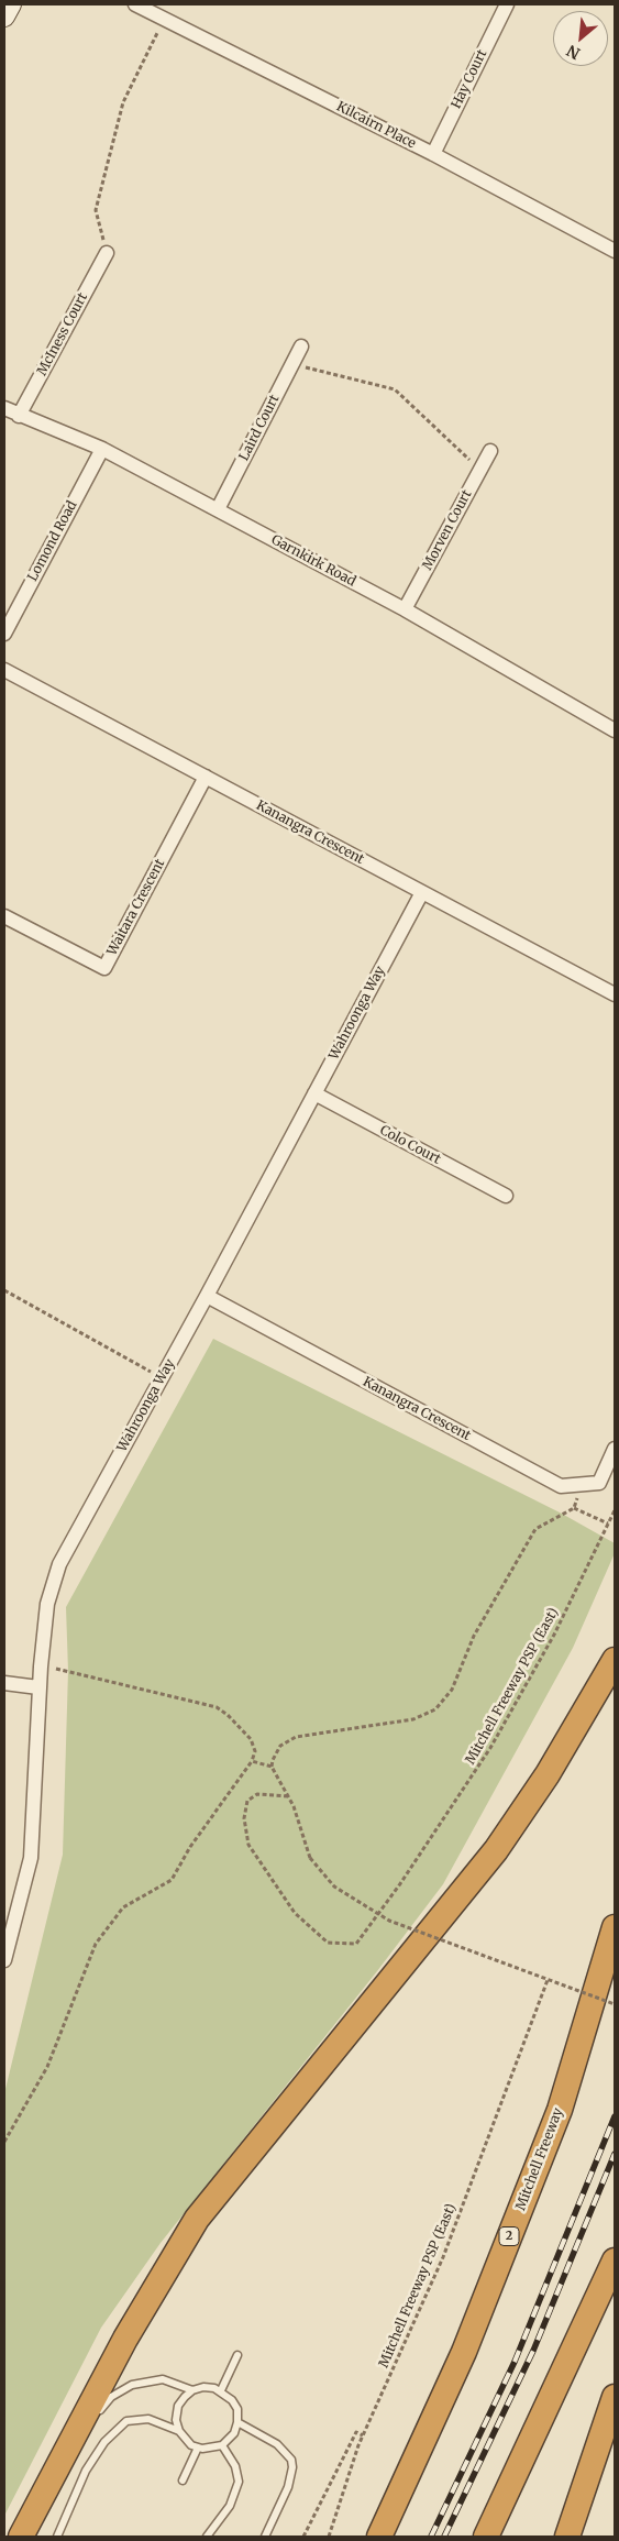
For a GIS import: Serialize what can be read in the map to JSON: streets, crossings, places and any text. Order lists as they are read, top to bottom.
{
  "streets": {
    "highway": ["Mitchell Freeway", "2"],
    "street": [
      "Hay Court",
      "Kilcairn Place",
      "McIness Court",
      "Laird Court",
      "Morven Court",
      "Lomond Road",
      "Garnkirk Road",
      "Kanangra Crescent",
      "Waitara Crescent",
      "Wahroonga Way",
      "Colo Court"
    ],
    "path": ["Mitchell Freeway PSP (East)"]
  },
  "crossings": [
    ["Hay Court", "Kilcairn Place"],
    ["McIness Court", "Garnkirk Road"],
    ["Laird Court", "Garnkirk Road"],
    ["Morven Court", "Garnkirk Road"],
    ["Lomond Road", "Garnkirk Road"],
    ["Kanangra Crescent", "Waitara Crescent"],
    ["Kanangra Crescent", "Wahroonga Way"],
    ["Wahroonga Way", "Colo Court"]
  ],
  "north": "bottom left"
}
